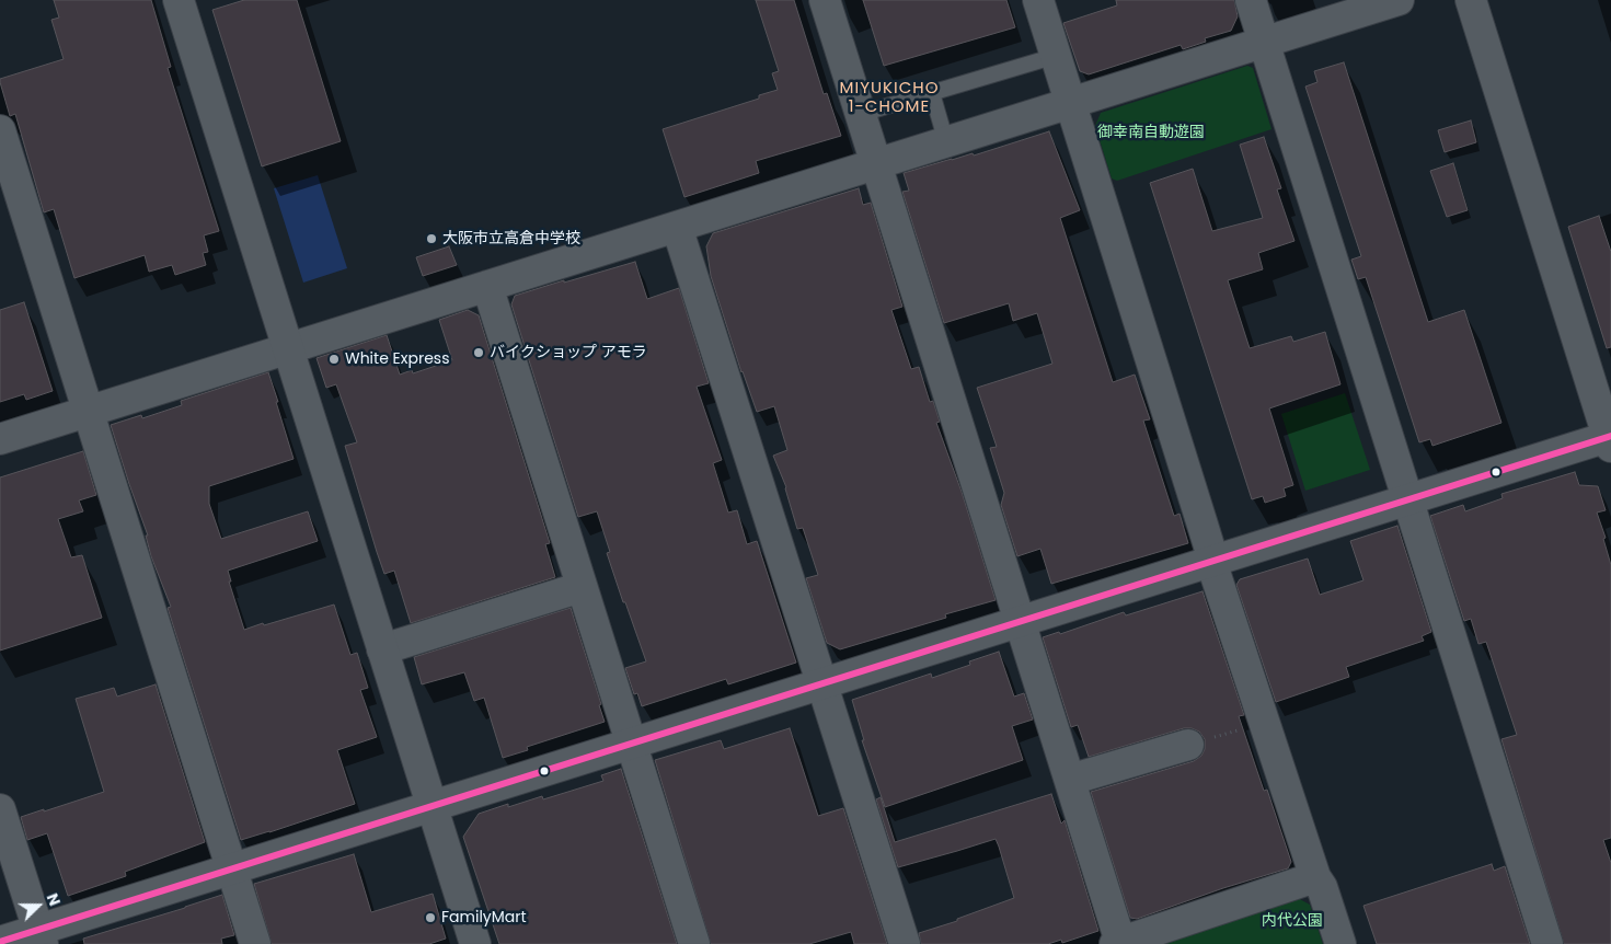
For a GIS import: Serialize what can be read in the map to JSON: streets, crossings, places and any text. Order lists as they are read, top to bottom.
{
  "districts": ["MIYUKICHO 1-CHOME"],
  "parks": ["御幸南自動遊園", "内代公園"],
  "places": [
    "大阪市立高倉中学校",
    "バイクショップ アモラ",
    "White Express",
    "FamilyMart"
  ],
  "north": "right"
}
